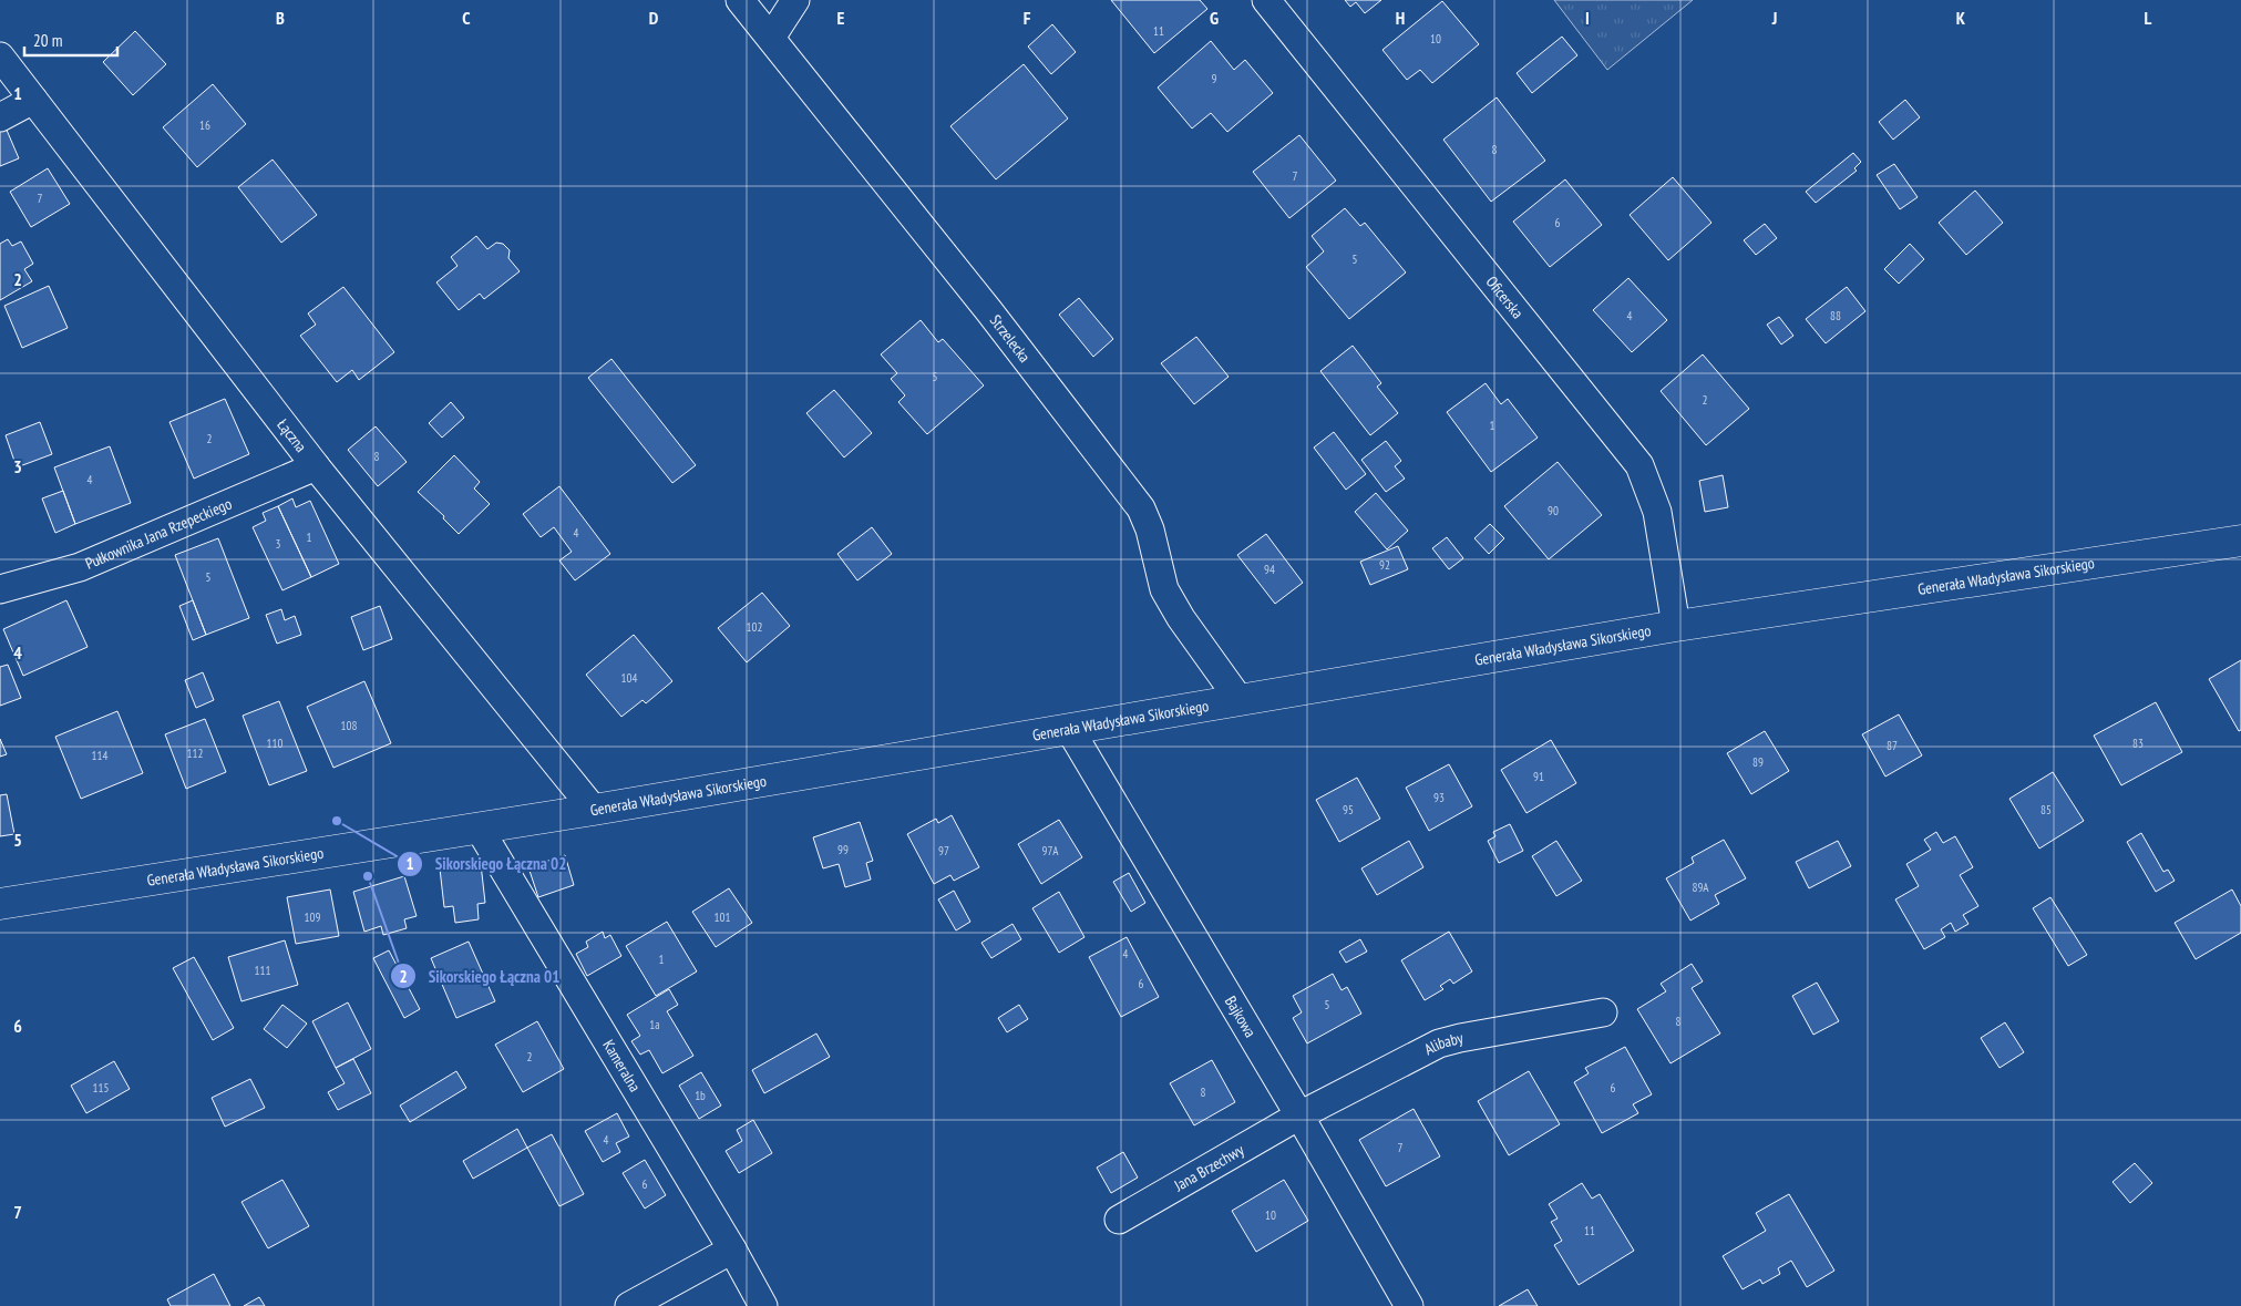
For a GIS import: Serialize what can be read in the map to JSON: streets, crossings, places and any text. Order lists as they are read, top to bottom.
{
  "streets": {
    "street": [
      "Oficerska",
      "Strzelecka",
      "Łączna",
      "Pułkownika Jana Rzepeckiego",
      "Generała Władysława Sikorskiego",
      "Bajkowa",
      "Alibaby",
      "Kameralna",
      "Jana Brzechwy"
    ]
  },
  "crossings": [
    ["Oficerska", "Generała Władysława Sikorskiego"],
    ["Strzelecka", "Generała Władysława Sikorskiego"],
    ["Łączna", "Pułkownika Jana Rzepeckiego"],
    ["Łączna", "Generała Władysława Sikorskiego"],
    ["Generała Władysława Sikorskiego", "Bajkowa"],
    ["Generała Władysława Sikorskiego", "Kameralna"],
    ["Bajkowa", "Alibaby"],
    ["Bajkowa", "Jana Brzechwy"],
    ["Alibaby", "Jana Brzechwy"]
  ],
  "places": ["Sikorskiego Łączna 02", "Sikorskiego Łączna 01"],
  "house_numbers": [
    "11",
    "10",
    "9",
    "16",
    "8",
    "7",
    "7",
    "6",
    "5",
    "4",
    "88",
    "5",
    "2",
    "1",
    "2",
    "8",
    "4",
    "90",
    "4",
    "1",
    "3",
    "92",
    "94",
    "5",
    "102",
    "104",
    "108",
    "110",
    "83",
    "87",
    "112",
    "114",
    "89",
    "91",
    "93",
    "95",
    "85",
    "99",
    "97",
    "97A",
    "89A",
    "109",
    "101",
    "4",
    "1",
    "111",
    "6",
    "5",
    "8",
    "1a",
    "2",
    "115",
    "6",
    "8",
    "1b",
    "4",
    "7",
    "6",
    "10",
    "11"
  ],
  "scale_bar": "20 m",
  "grid": {
    "columns": [
      "B",
      "C",
      "D",
      "E",
      "F",
      "G",
      "H",
      "I",
      "J",
      "K",
      "L"
    ],
    "rows": [
      "1",
      "2",
      "3",
      "4",
      "5",
      "6",
      "7"
    ]
  }
}
